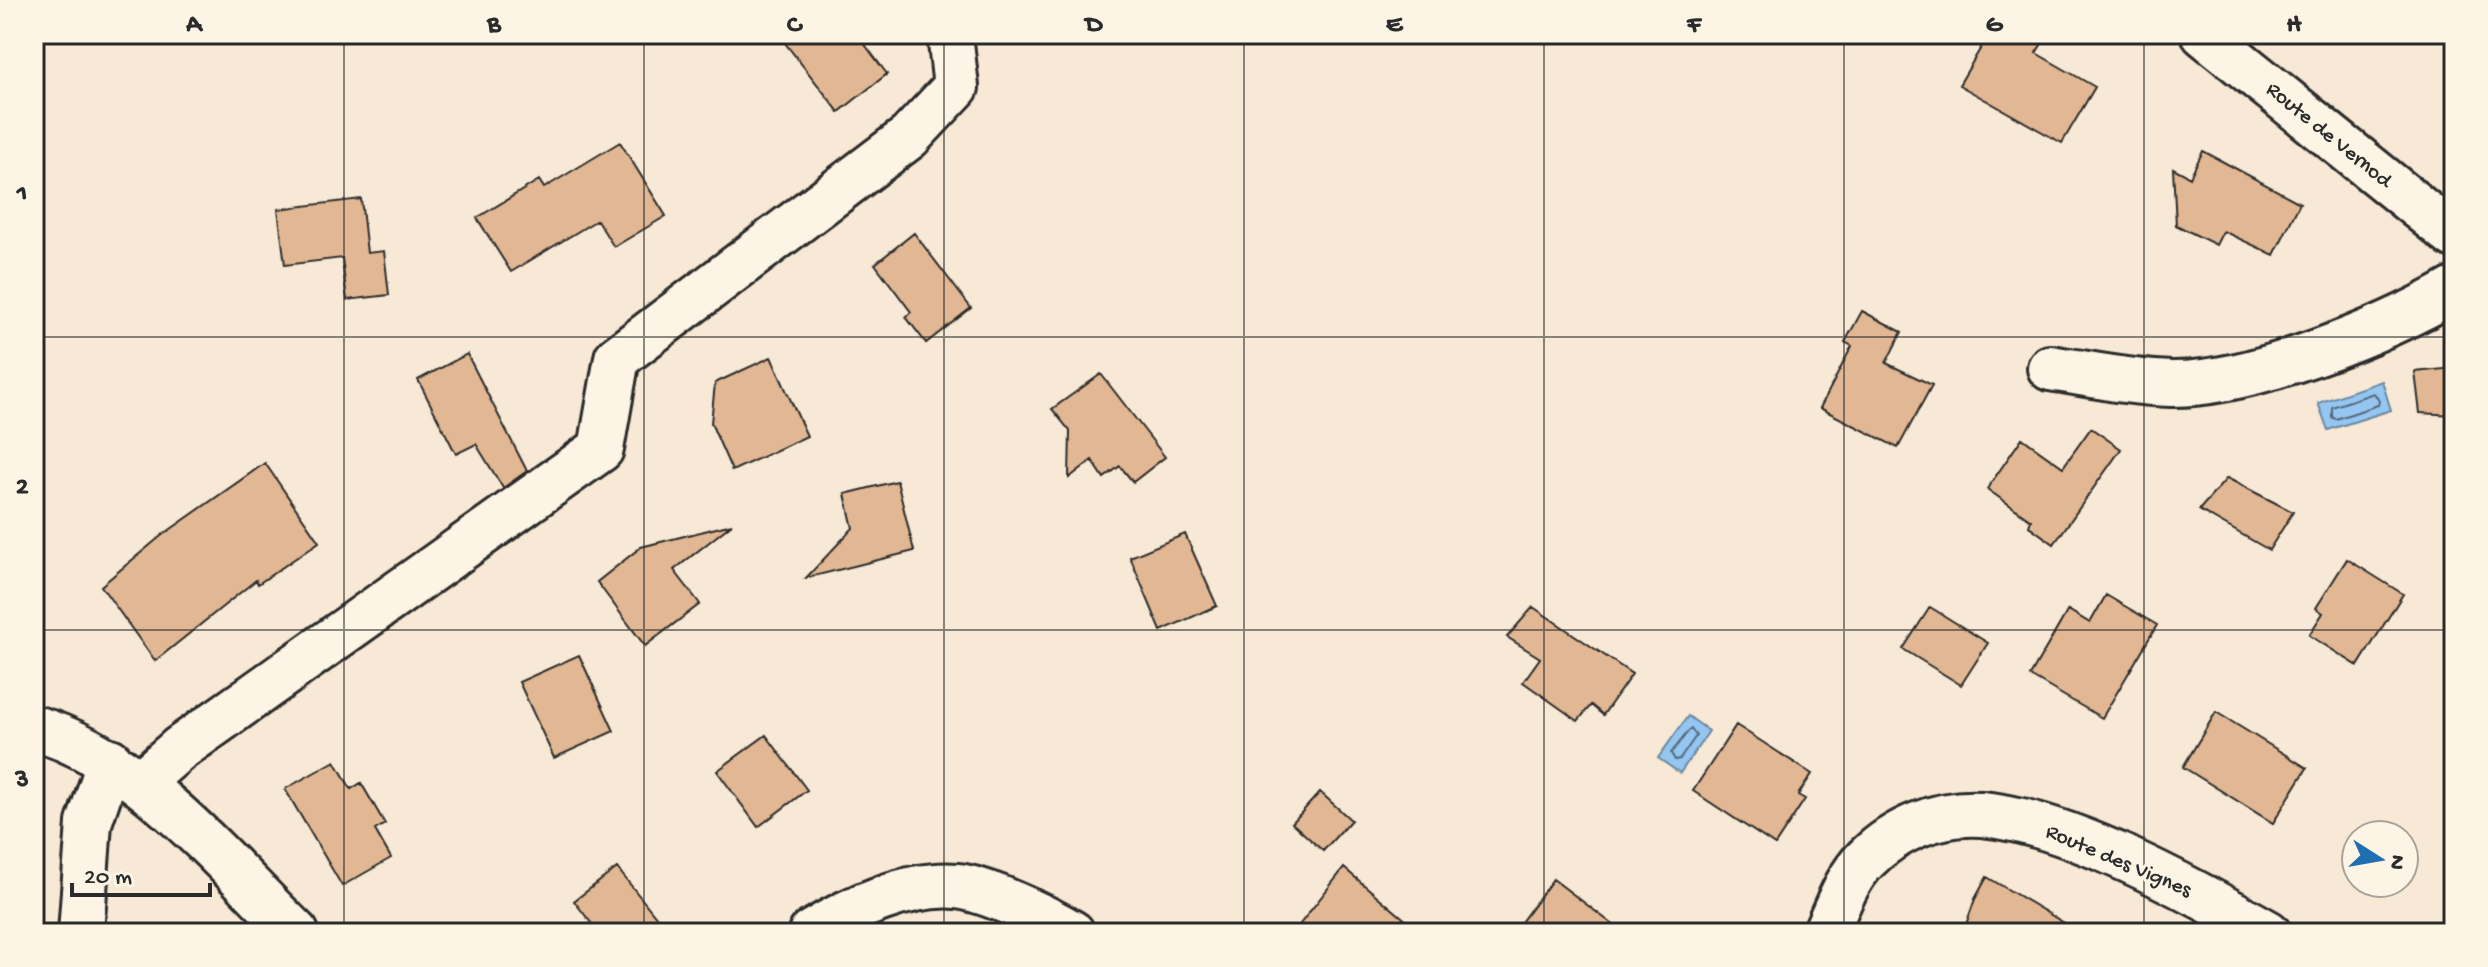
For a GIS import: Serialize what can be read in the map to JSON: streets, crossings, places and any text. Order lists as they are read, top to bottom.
{
  "streets": {
    "street": ["Route de Vernod", "Route des Vignes"]
  },
  "scale_bar": "20 m",
  "north": "right",
  "grid": {
    "columns": [
      "A",
      "B",
      "C",
      "D",
      "E",
      "F",
      "G",
      "H"
    ],
    "rows": ["1", "2", "3"]
  }
}
